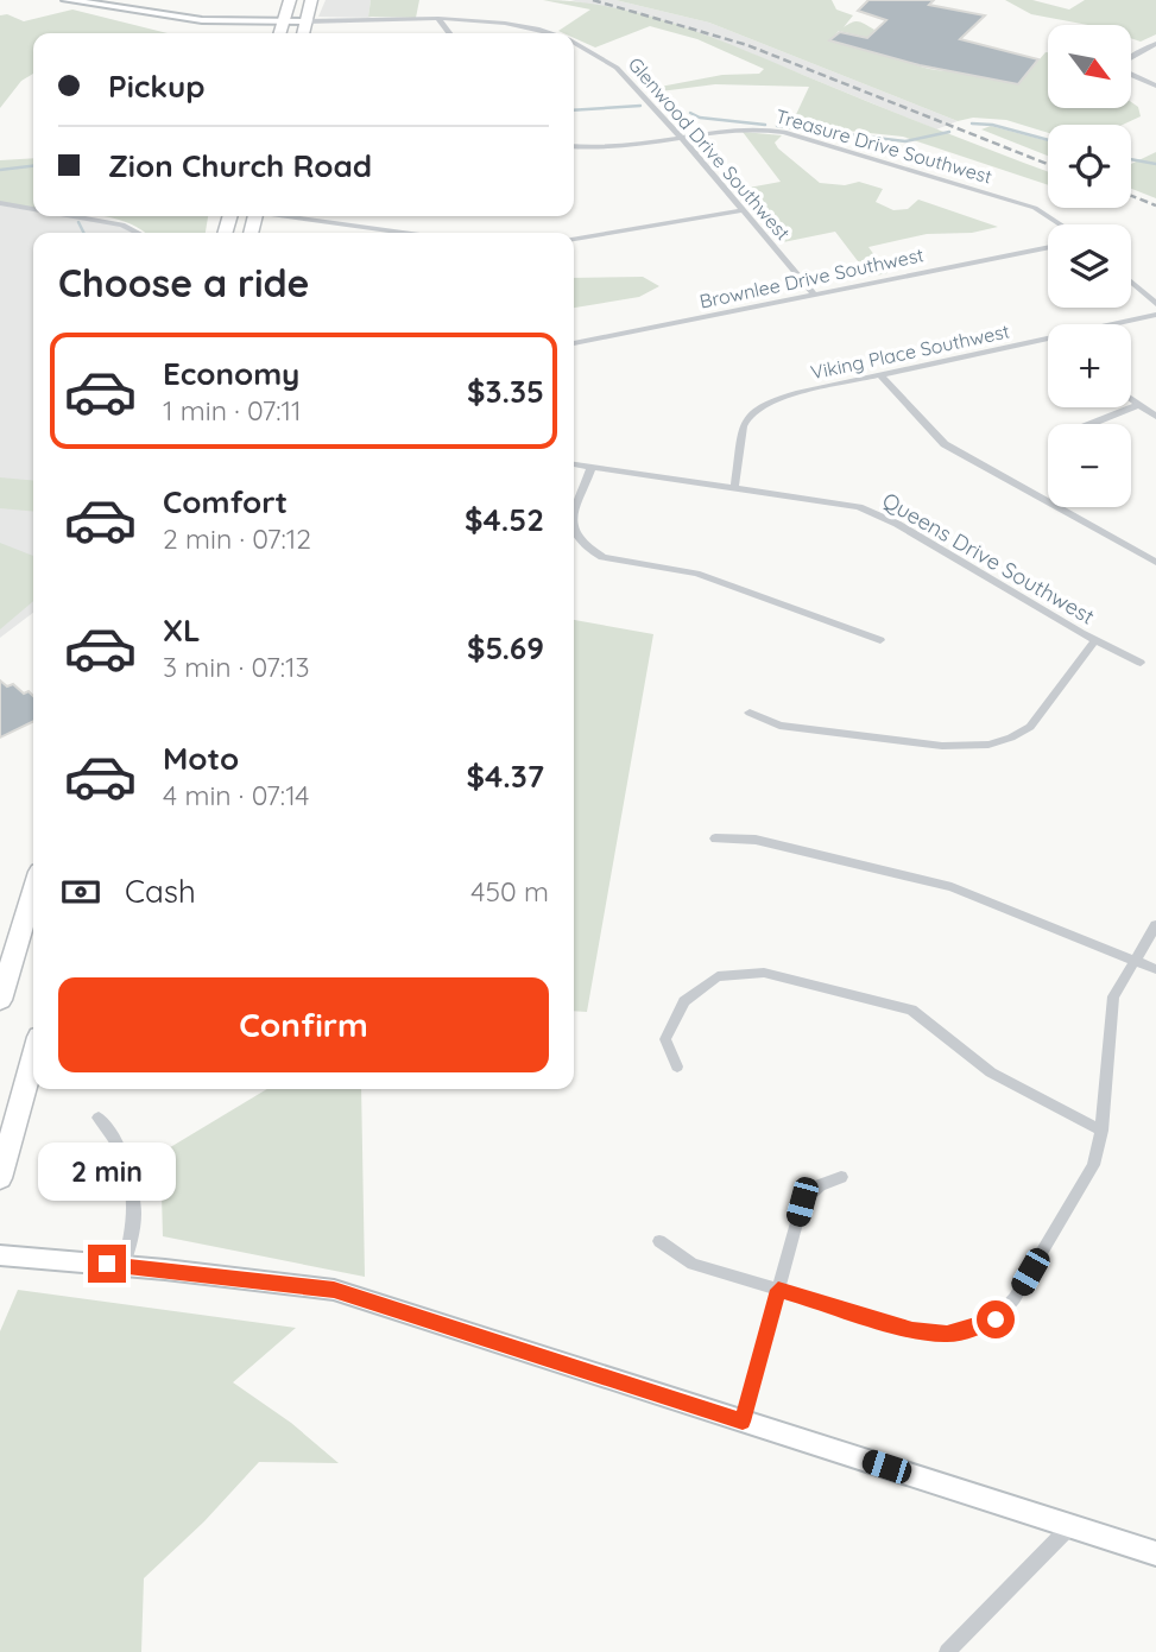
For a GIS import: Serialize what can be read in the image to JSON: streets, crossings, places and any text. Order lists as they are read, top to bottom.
{
  "streets": {
    "street": [
      "Treasure Drive Southwest",
      "Glenwood Drive Southwest",
      "Brownlee Drive Southwest",
      "Viking Place Southwest",
      "Queens Drive Southwest"
    ]
  },
  "crossings": [
    ["Treasure Drive Southwest", "Glenwood Drive Southwest"],
    ["Glenwood Drive Southwest", "Brownlee Drive Southwest"],
    ["Viking Place Southwest", "Queens Drive Southwest"]
  ],
  "north": "bottom right",
  "page": {
    "map_buttons": ["+", "−"],
    "banner": ["Pickup", "Zion Church Road"],
    "heading": "Choose a ride",
    "list": [
      {
        "name": "Economy",
        "note": "1 min · 07:11",
        "value": "$3.35"
      },
      {
        "name": "Comfort",
        "note": "2 min · 07:12",
        "value": "$4.52"
      },
      {
        "name": "XL",
        "note": "3 min · 07:13",
        "value": "$5.69"
      },
      {
        "name": "Moto",
        "note": "4 min · 07:14",
        "value": "$4.37"
      }
    ],
    "pay": ["Cash", "450 m"],
    "buttons": "Confirm",
    "bubble": "2 min"
  }
}
